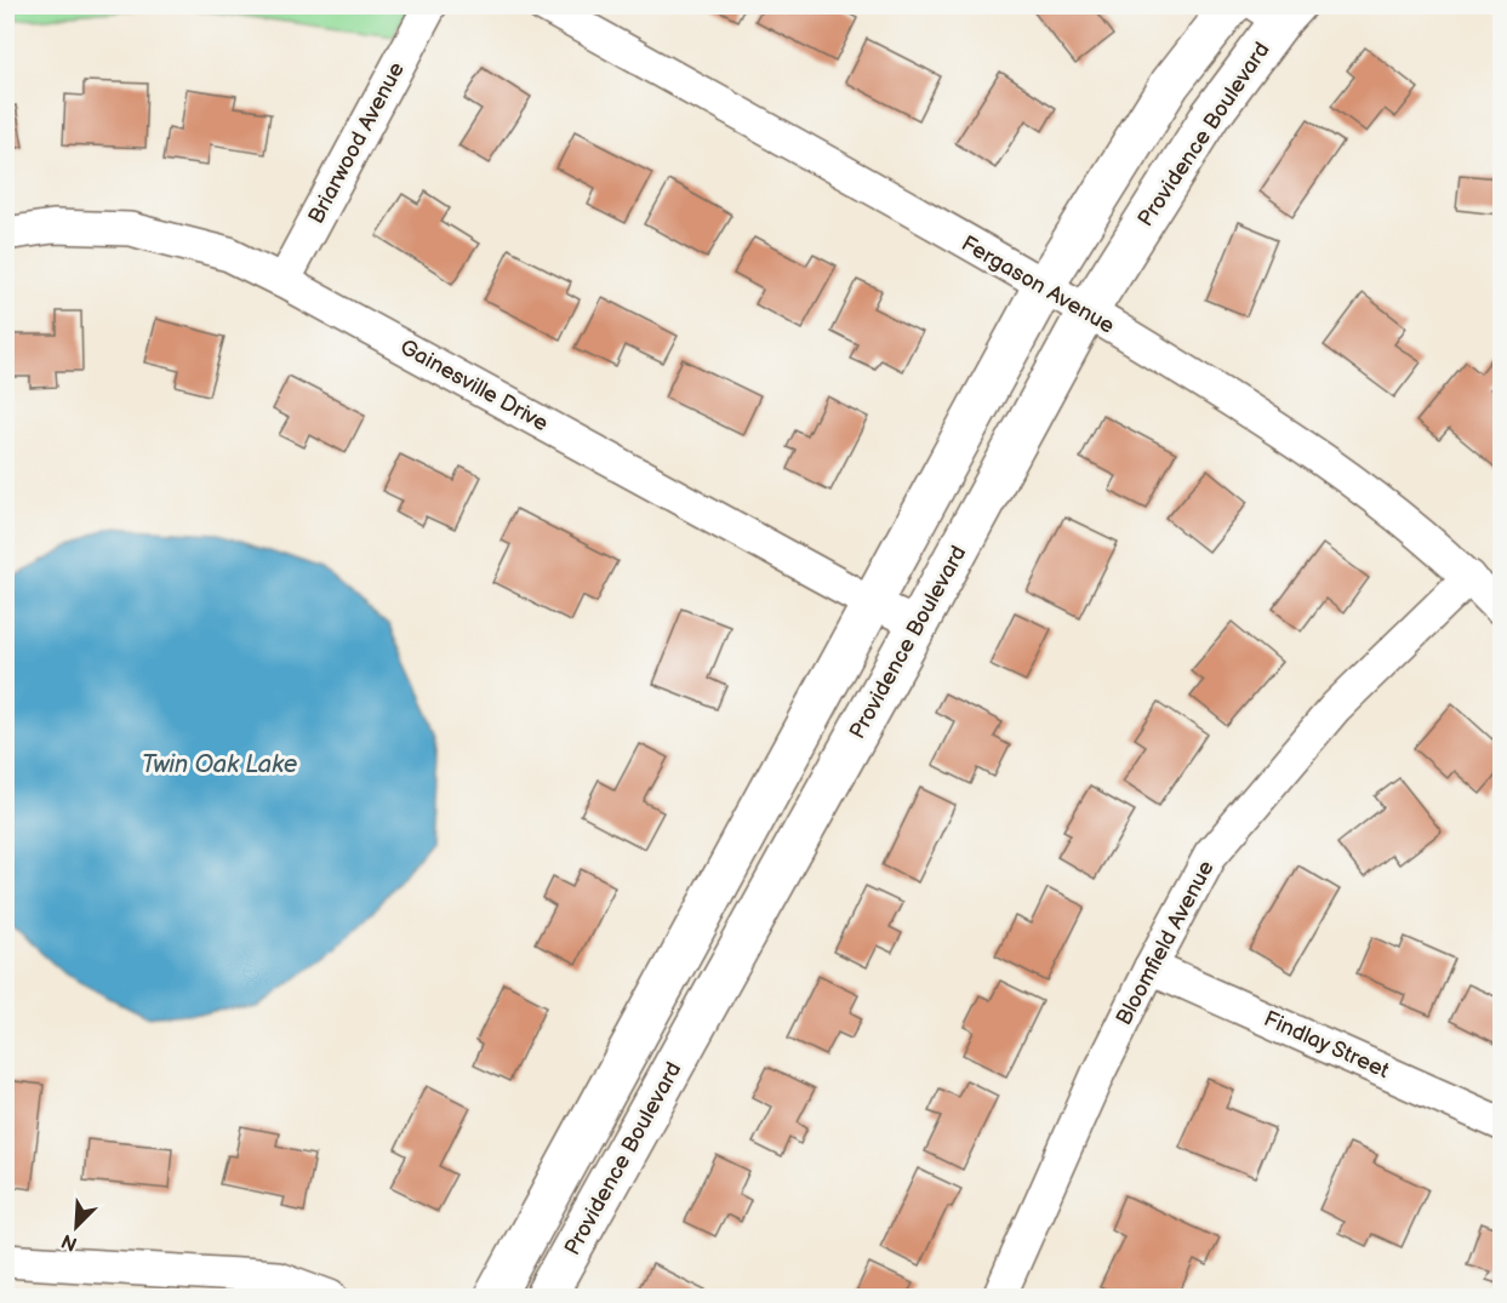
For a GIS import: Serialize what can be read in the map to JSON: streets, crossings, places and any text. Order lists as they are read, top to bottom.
{
  "streets": {
    "main road": ["Providence Boulevard"],
    "street": [
      "Briarwood Avenue",
      "Fergason Avenue",
      "Gainesville Drive",
      "Bloomfield Avenue",
      "Findlay Street"
    ]
  },
  "crossings": [
    ["Providence Boulevard", "Fergason Avenue"],
    ["Providence Boulevard", "Gainesville Drive"],
    ["Briarwood Avenue", "Gainesville Drive"],
    ["Fergason Avenue", "Bloomfield Avenue"],
    ["Bloomfield Avenue", "Findlay Street"]
  ],
  "water": ["Twin Oak Lake"],
  "north": "bottom left"
}
